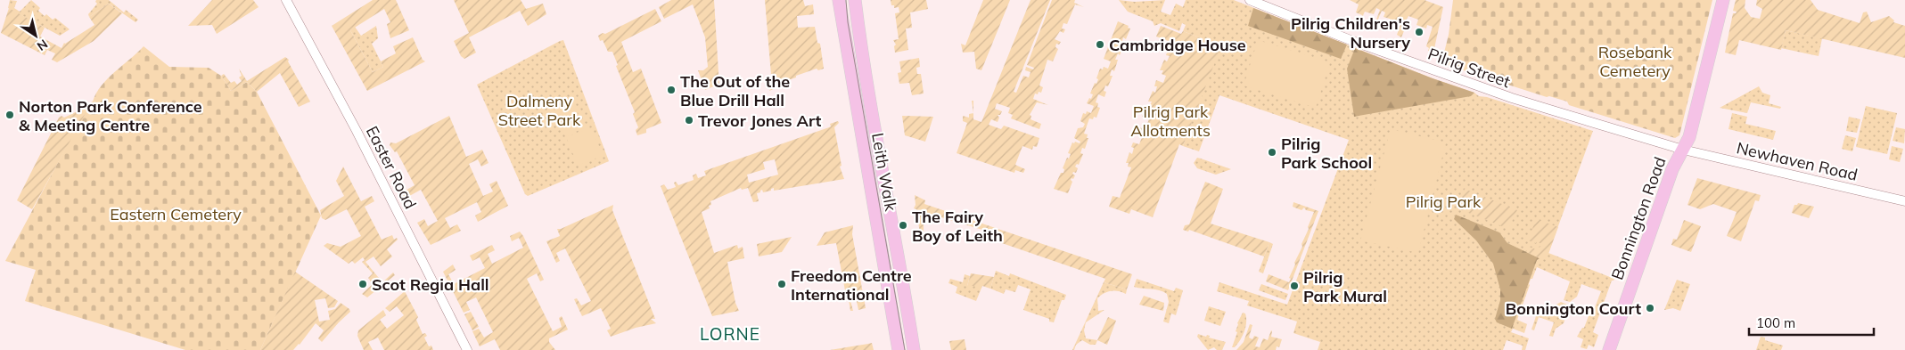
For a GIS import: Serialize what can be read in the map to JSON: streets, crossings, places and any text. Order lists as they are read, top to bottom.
{
  "streets": {
    "main road": ["Leith Walk", "Bonnington Road"],
    "street": ["Pilrig Street", "Newhaven Road", "Easter Road"]
  },
  "crossings": [
    ["Pilrig Street", "Newhaven Road"],
    ["Pilrig Street", "Bonnington Road"],
    ["Newhaven Road", "Bonnington Road"]
  ],
  "districts": ["LORNE"],
  "parks": [
    "Rosebank Cemetery",
    "Dalmeny Street Park",
    "Pilrig Park Allotments",
    "Pilrig Park",
    "Eastern Cemetery"
  ],
  "places": [
    "Pilrig Children's Nursery",
    "Cambridge House",
    "The Out of the Blue Drill Hall",
    "Norton Park Conference & Meeting Centre",
    "Trevor Jones Art",
    "Pilrig Park School",
    "The Fairy Boy of Leith",
    "Scot Regia Hall",
    "Freedom Centre International",
    "Pilrig Park Mural",
    "Bonnington Court"
  ],
  "scale_bar": "100 m",
  "north": "bottom right"
}
